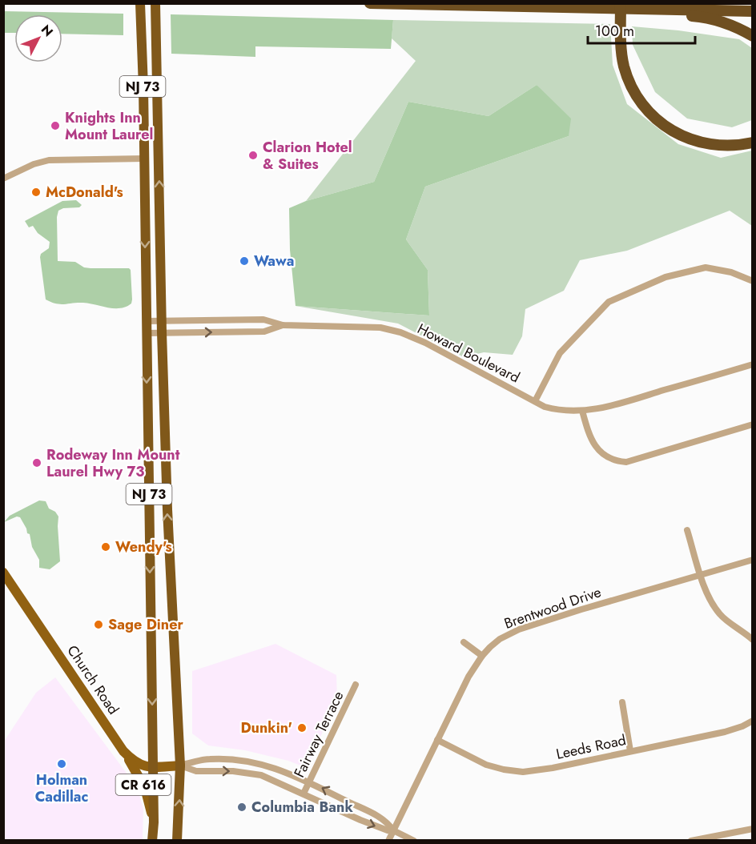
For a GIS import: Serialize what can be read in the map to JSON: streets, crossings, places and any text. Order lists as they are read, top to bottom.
{
  "streets": {
    "highway": ["NJ 73"],
    "main road": ["Church Road", "CR 616"],
    "street": [
      "Howard Boulevard",
      "Brentwood Drive",
      "Fairway Terrace",
      "Leeds Road"
    ]
  },
  "crossings": [
    ["NJ 73", "Howard Boulevard"],
    ["NJ 73", "Church Road"],
    ["NJ 73", "CR 616"],
    ["Brentwood Drive", "Leeds Road"],
    ["Church Road", "CR 616"]
  ],
  "places": [
    "Knights Inn Mount Laurel",
    "Clarion Hotel & Suites",
    "McDonald's",
    "Wawa",
    "Rodeway Inn Mount Laurel Hwy 73",
    "Wendy's",
    "Sage Diner",
    "Dunkin'",
    "Holman Cadillac",
    "Columbia Bank"
  ],
  "scale_bar": "100 m",
  "north": "top right"
}
